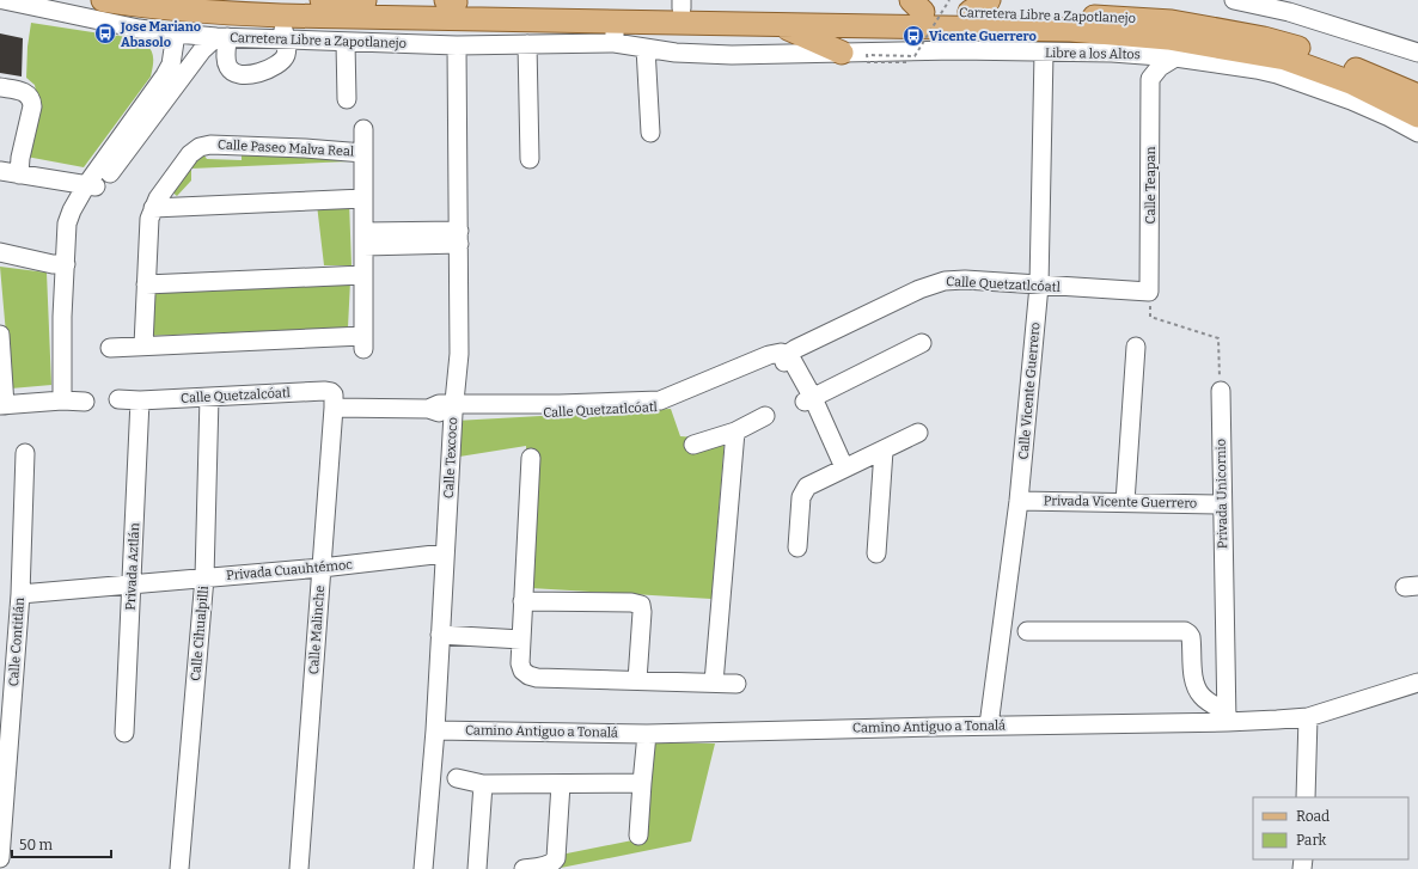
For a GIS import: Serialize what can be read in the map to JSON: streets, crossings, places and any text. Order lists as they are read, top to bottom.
{
  "streets": {
    "main road": ["Carretera Libre a Zapotlanejo"],
    "street": [
      "Libre a los Altos",
      "Calle Paseo Malva Real",
      "Calle Teapan",
      "Calle Quetzatlcóatl",
      "Calle Vicente Guerrero",
      "Calle Quetzalcóatl",
      "Calle Texcoco",
      "Privada Unicornio",
      "Privada Vicente Guerrero",
      "Privada Aztlán",
      "Privada Cuauhtémoc",
      "Calle Malinche",
      "Calle Cihualpilli",
      "Calle Contitlán",
      "Camino Antiguo a Tonalá"
    ]
  },
  "crossings": [
    ["Carretera Libre a Zapotlanejo", "Libre a los Altos"],
    ["Carretera Libre a Zapotlanejo", "Calle Texcoco"],
    ["Libre a los Altos", "Calle Vicente Guerrero"],
    ["Calle Teapan", "Calle Quetzatlcóatl"],
    ["Calle Quetzatlcóatl", "Calle Vicente Guerrero"],
    ["Calle Quetzatlcóatl", "Calle Quetzalcóatl"],
    ["Calle Quetzatlcóatl", "Calle Texcoco"],
    ["Calle Quetzatlcóatl", "Calle Malinche"],
    ["Calle Vicente Guerrero", "Privada Vicente Guerrero"],
    ["Calle Vicente Guerrero", "Camino Antiguo a Tonalá"],
    ["Calle Quetzalcóatl", "Privada Aztlán"],
    ["Calle Quetzalcóatl", "Calle Malinche"],
    ["Calle Quetzalcóatl", "Calle Cihualpilli"],
    ["Calle Texcoco", "Privada Cuauhtémoc"],
    ["Calle Texcoco", "Camino Antiguo a Tonalá"],
    ["Privada Unicornio", "Privada Vicente Guerrero"],
    ["Privada Unicornio", "Camino Antiguo a Tonalá"],
    ["Privada Aztlán", "Privada Cuauhtémoc"],
    ["Privada Cuauhtémoc", "Calle Malinche"],
    ["Privada Cuauhtémoc", "Calle Cihualpilli"],
    ["Privada Cuauhtémoc", "Calle Contitlán"]
  ],
  "places": {
    "bus stop": ["Jose Mariano Abasolo", "Vicente Guerrero"]
  },
  "legend": ["Road", "Park"],
  "scale_bar": "50 m"
}
